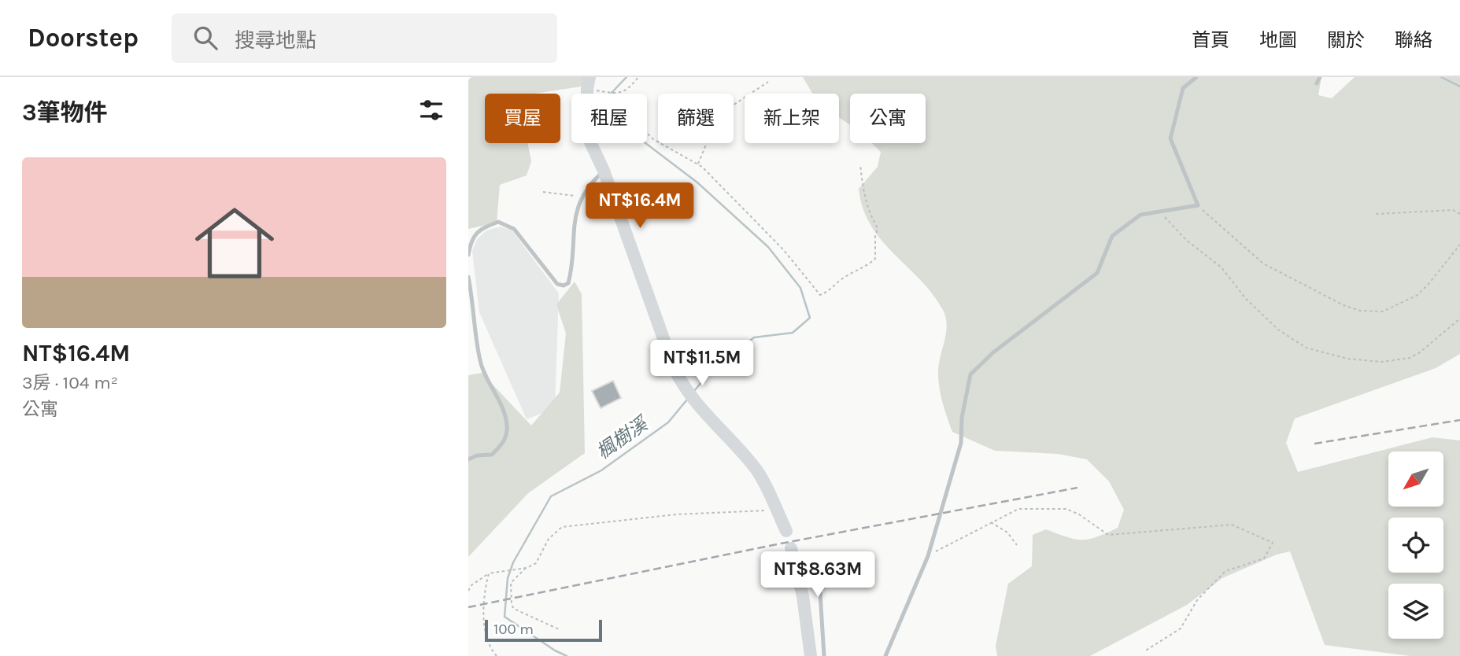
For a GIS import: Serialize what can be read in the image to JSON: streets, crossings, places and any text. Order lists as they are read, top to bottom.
{
  "water": ["楓樹溪"],
  "scale_bar": "100 m",
  "north": "bottom left",
  "page": {
    "header": "Doorstep",
    "search": "搜尋地點",
    "nav": [
      "首頁",
      "地圖",
      "關於",
      "聯絡"
    ],
    "heading": "3筆物件",
    "chip": [
      "買屋",
      "租屋",
      "篩選",
      "新上架",
      "公寓"
    ],
    "list": [
      {
        "name": "NT$16.4M",
        "note": "3房 · 104 m² · 公寓"
      }
    ],
    "price": ["NT$16.4M", "NT$11.5M", "NT$8.63M"],
    "scale": "100 m"
  }
}
